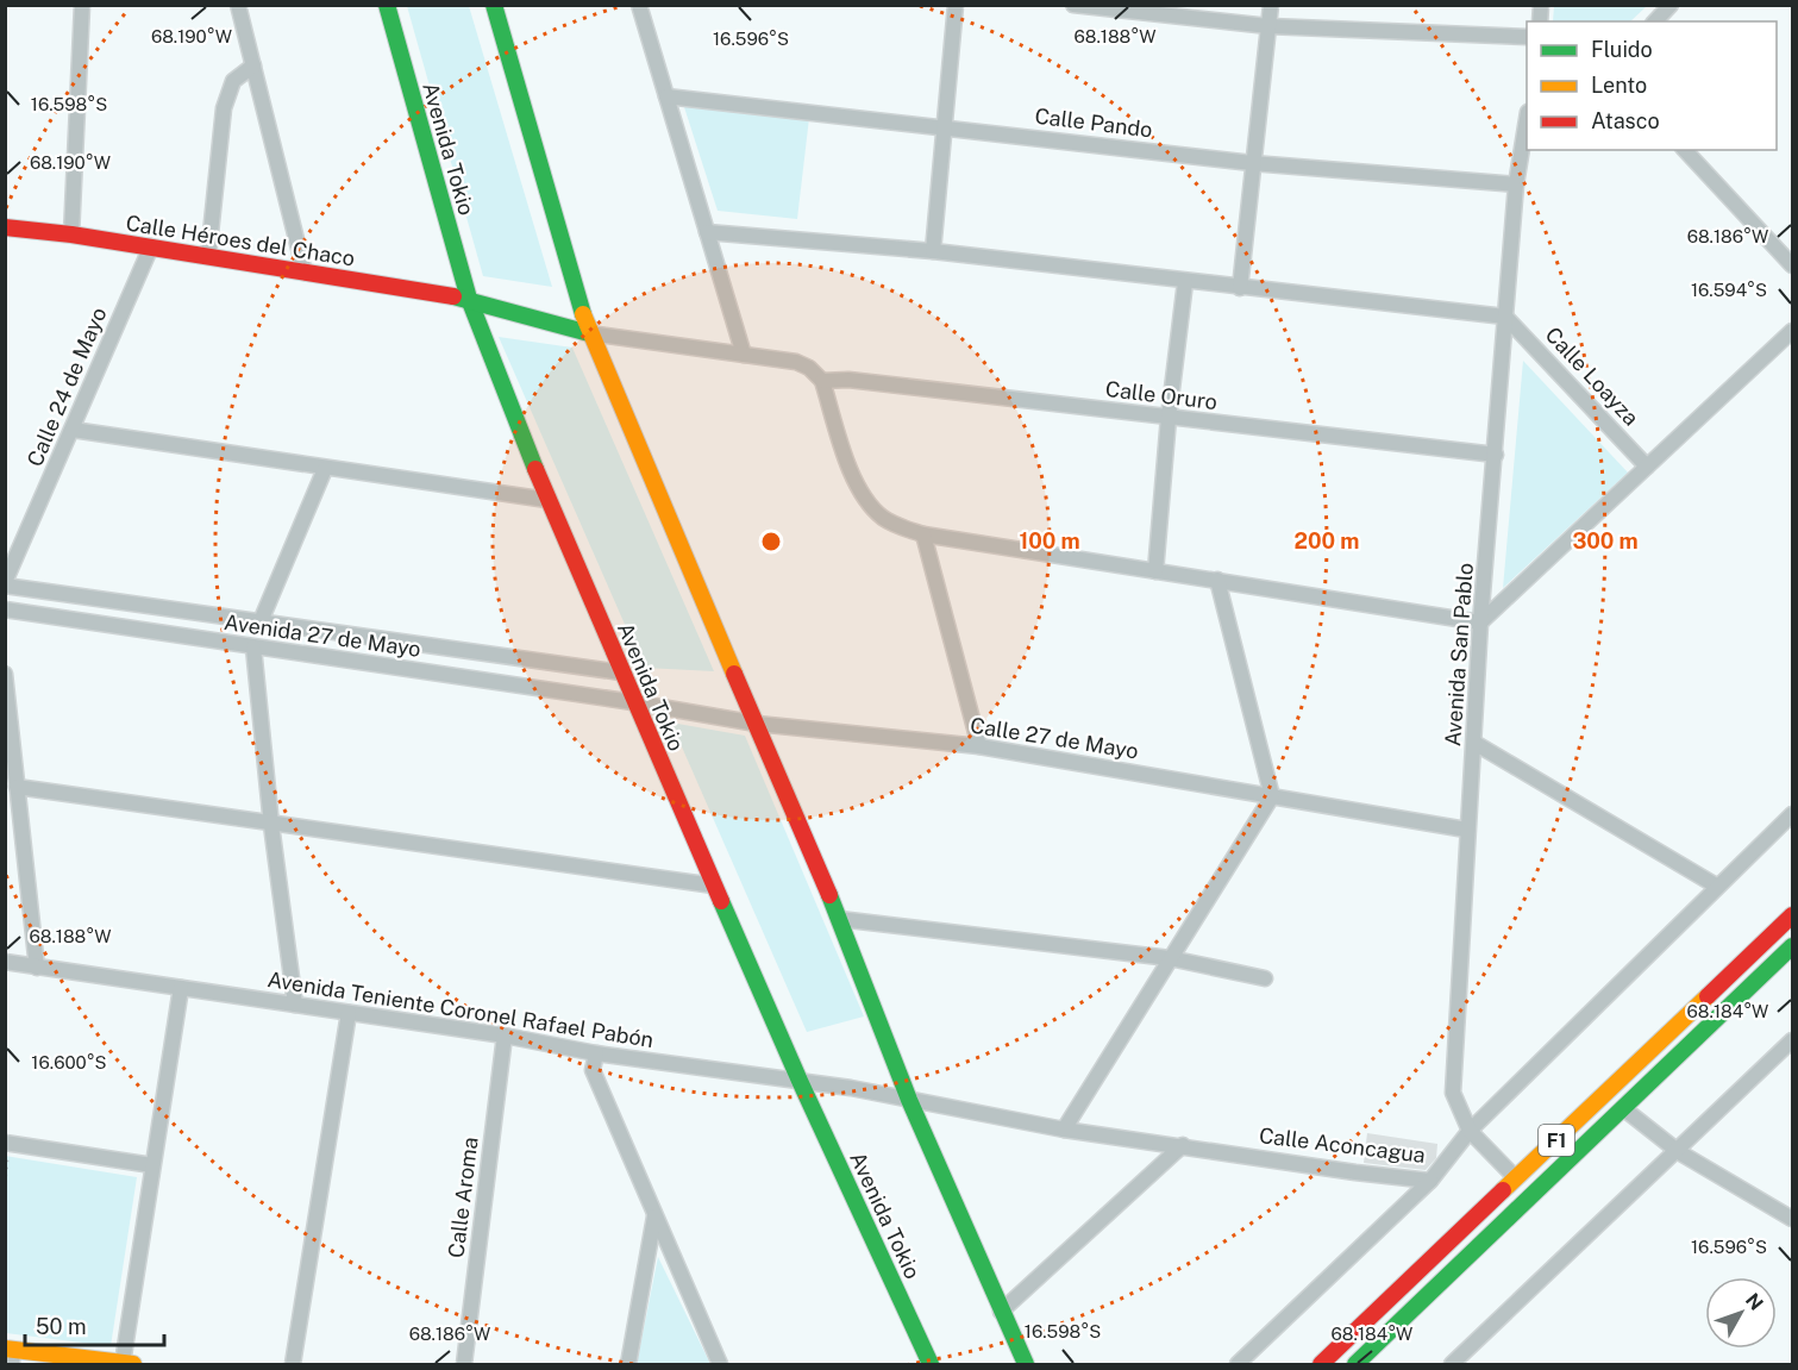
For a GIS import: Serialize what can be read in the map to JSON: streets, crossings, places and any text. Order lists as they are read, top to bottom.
{
  "streets": {
    "main road": ["Avenida Tokio", "Calle Héroes del Chaco", "F1"],
    "street": [
      "Calle Pando",
      "Calle Loayza",
      "Calle 24 de Mayo",
      "Calle Oruro",
      "Avenida 27 de Mayo",
      "Avenida San Pablo",
      "Calle 27 de Mayo",
      "Avenida Teniente Coronel Rafael Pabón",
      "Calle Aconcagua",
      "Calle Aroma"
    ]
  },
  "crossings": [
    ["Calle Pando", "Avenida San Pablo"],
    ["Avenida Tokio", "Calle Héroes del Chaco"],
    ["Avenida Tokio", "Avenida 27 de Mayo"],
    ["Avenida Tokio", "Calle 27 de Mayo"],
    ["Avenida Tokio", "Avenida Teniente Coronel Rafael Pabón"],
    ["Calle Héroes del Chaco", "Calle 24 de Mayo"],
    ["Calle Loayza", "Avenida San Pablo"],
    ["Calle 24 de Mayo", "Avenida 27 de Mayo"],
    ["Calle Oruro", "Avenida San Pablo"],
    ["Avenida 27 de Mayo", "Calle 27 de Mayo"],
    ["Avenida San Pablo", "Calle 27 de Mayo"],
    ["Avenida San Pablo", "F1"],
    ["Avenida San Pablo", "Calle Aconcagua"],
    ["Avenida Teniente Coronel Rafael Pabón", "Calle Aconcagua"],
    ["Avenida Teniente Coronel Rafael Pabón", "Calle Aroma"]
  ],
  "legend": ["Fluido", "Lento", "Atasco"],
  "scale_bar": "50 m",
  "north": "top right",
  "coordinates": [
    "68.190°W",
    "68.188°W",
    "16.596°S",
    "16.598°S",
    "68.186°W",
    "16.594°S",
    "68.184°W",
    "16.600°S"
  ],
  "rings": ["100 m", "200 m", "300 m"]
}
